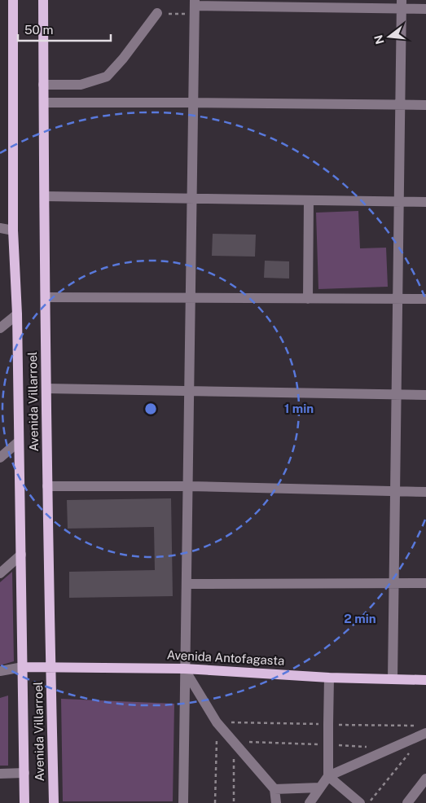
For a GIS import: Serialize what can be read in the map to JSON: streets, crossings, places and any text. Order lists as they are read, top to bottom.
{
  "streets": {
    "main road": ["Avenida Villarroel", "Avenida Antofagasta"]
  },
  "crossings": [
    ["Avenida Villarroel", "Avenida Antofagasta"]
  ],
  "scale_bar": "50 m",
  "north": "left",
  "rings": ["1 min", "2 min"]
}
